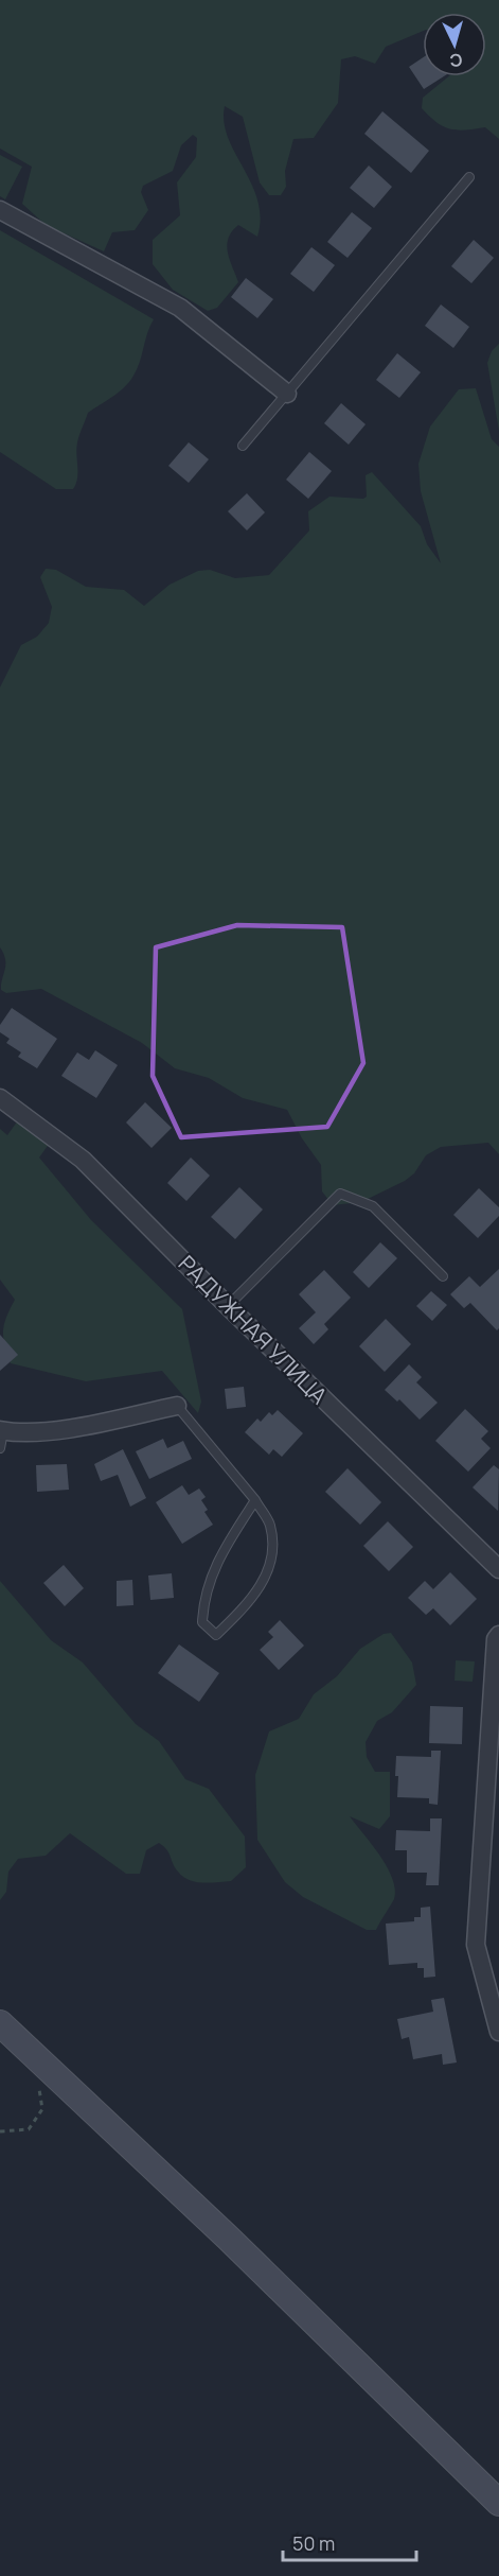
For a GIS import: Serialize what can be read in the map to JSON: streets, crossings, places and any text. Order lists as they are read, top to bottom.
{
  "streets": {
    "street": ["РАДУЖНАЯ УЛИЦА"]
  },
  "scale_bar": "50 m",
  "north": "bottom"
}
